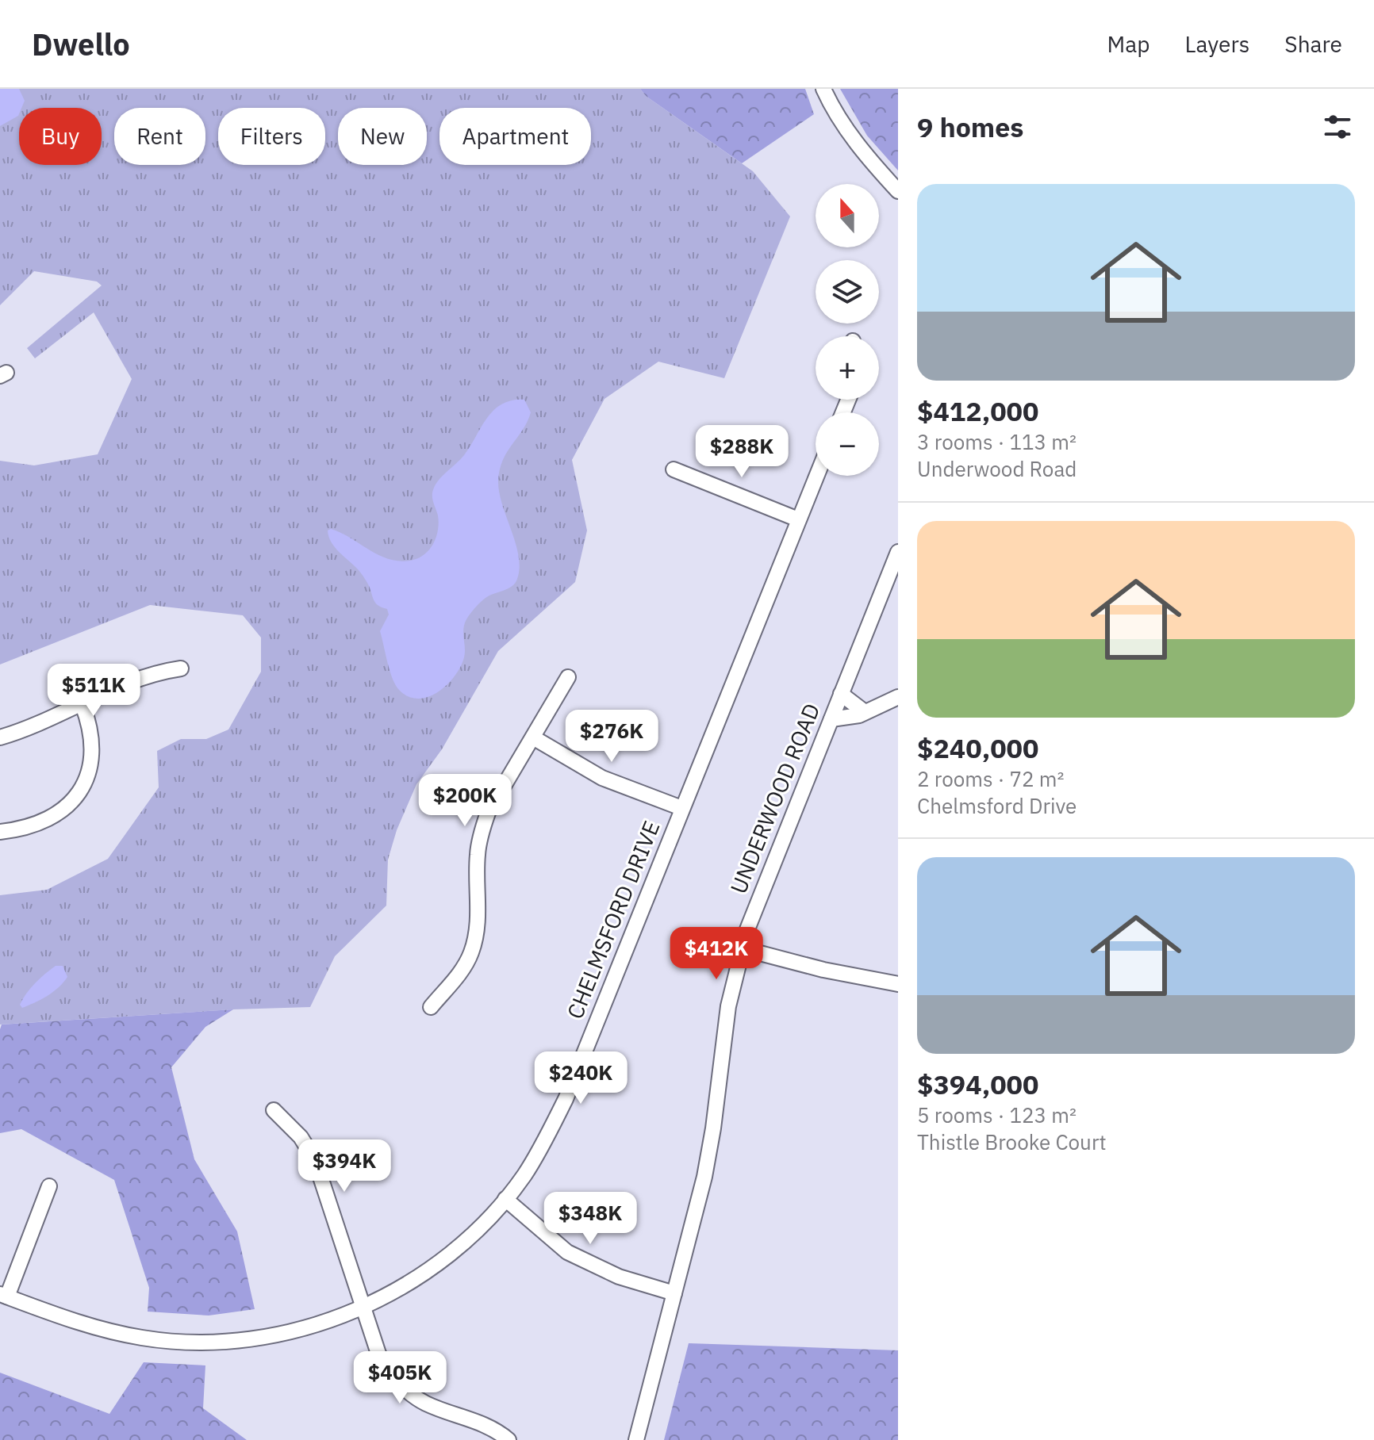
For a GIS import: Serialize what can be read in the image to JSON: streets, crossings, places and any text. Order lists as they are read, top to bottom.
{
  "streets": {
    "street": ["UNDERWOOD ROAD", "CHELMSFORD DRIVE"]
  },
  "north": "top",
  "page": {
    "header": "Dwello",
    "nav": ["Map", "Layers", "Share"],
    "heading": "9 homes",
    "chip": [
      "Buy",
      "Rent",
      "Filters",
      "New",
      "Apartment"
    ],
    "list": [
      {
        "name": "$412,000",
        "note": "3 rooms · 113 m² · Underwood Road"
      },
      {
        "name": "$240,000",
        "note": "2 rooms · 72 m² · Chelmsford Drive"
      },
      {
        "name": "$394,000",
        "note": "5 rooms · 123 m² · Thistle Brooke Court"
      }
    ],
    "map_buttons": ["+", "−"],
    "price": [
      "$288K",
      "$511K",
      "$276K",
      "$200K",
      "$412K",
      "$240K",
      "$394K",
      "$348K",
      "$405K"
    ]
  }
}
